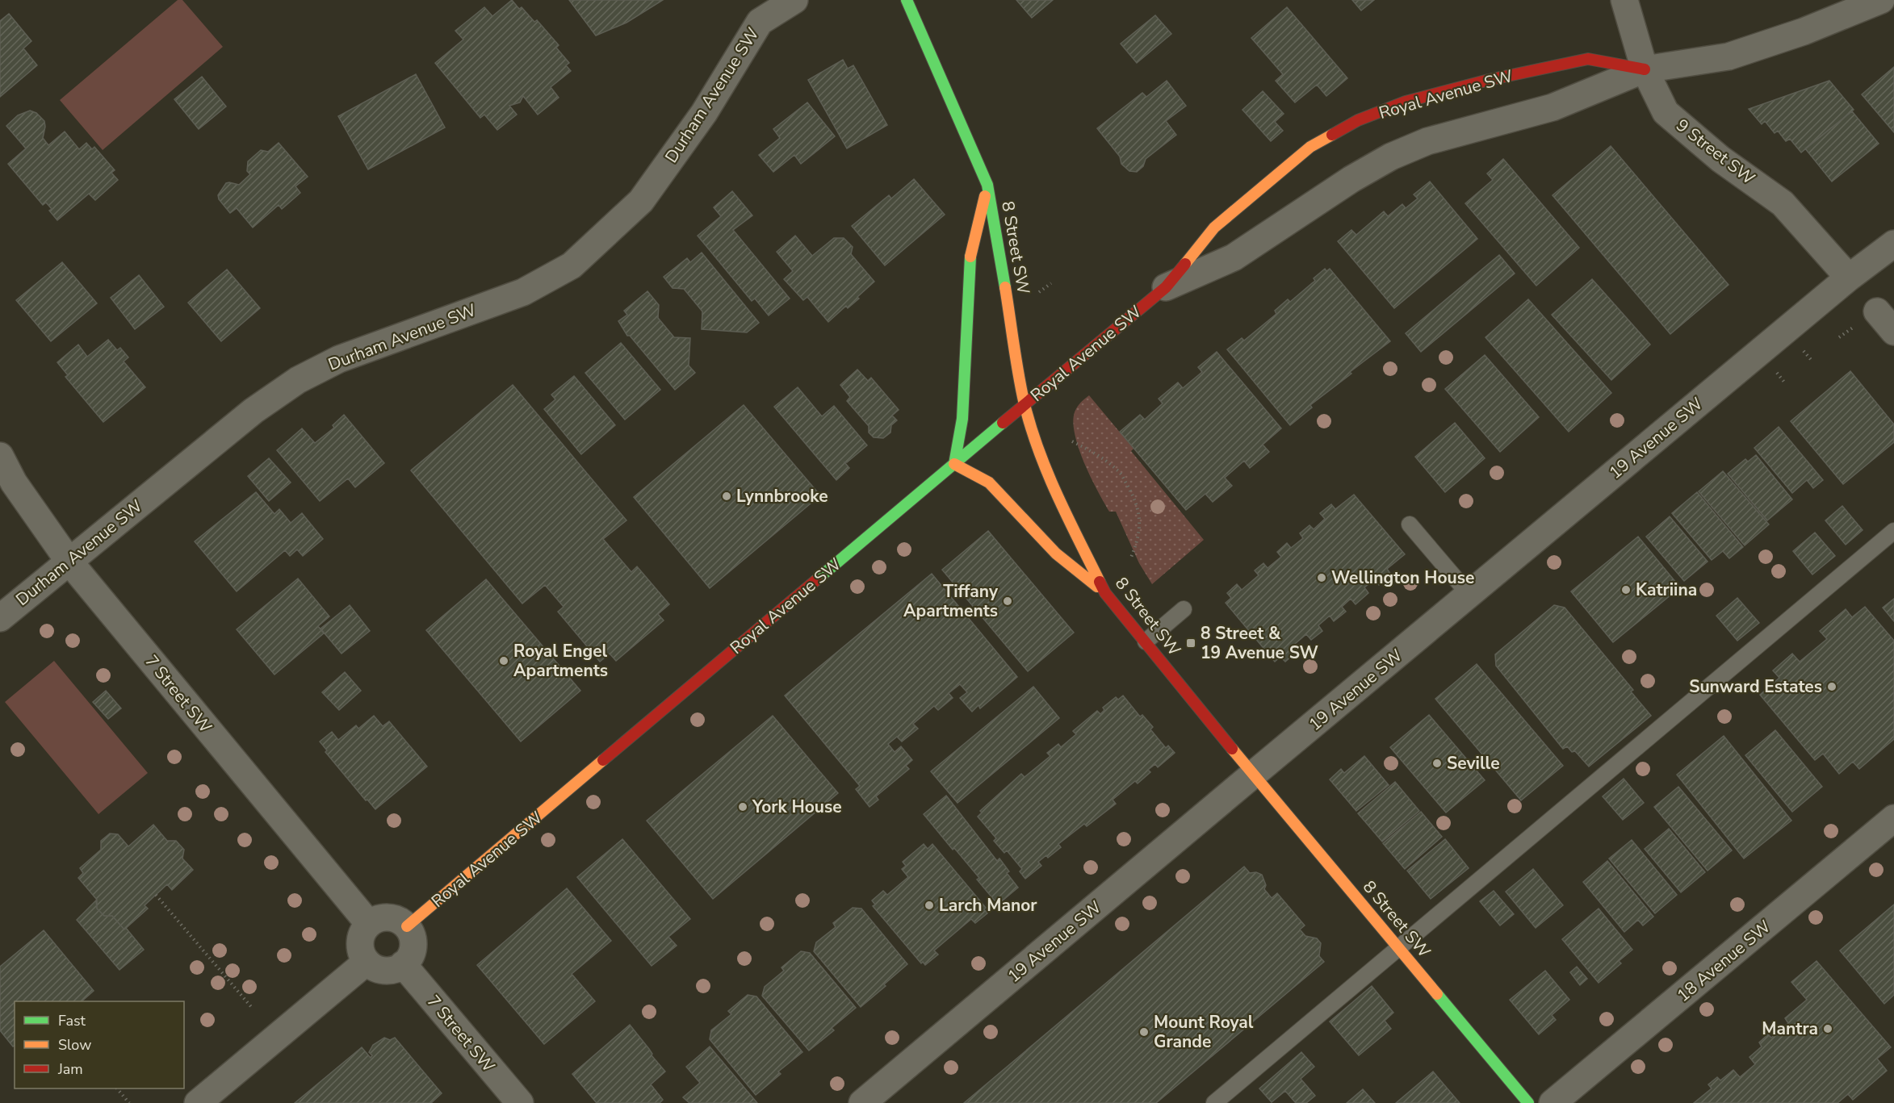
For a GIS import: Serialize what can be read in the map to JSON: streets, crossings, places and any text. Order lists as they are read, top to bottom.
{
  "streets": {
    "street": [
      "Royal Avenue SW",
      "Durham Avenue SW",
      "9 Street SW",
      "8 Street SW",
      "19 Avenue SW",
      "7 Street SW",
      "18 Avenue SW"
    ]
  },
  "crossings": [
    ["Royal Avenue SW", "9 Street SW"],
    ["Royal Avenue SW", "8 Street SW"],
    ["Royal Avenue SW", "7 Street SW"],
    ["Durham Avenue SW", "7 Street SW"],
    ["9 Street SW", "19 Avenue SW"],
    ["8 Street SW", "19 Avenue SW"]
  ],
  "places": {
    "other": [
      "Lynnbrooke",
      "Wellington House",
      "Katriina",
      "Tiffany Apartments",
      "Royal Engel Apartments",
      "Sunward Estates",
      "Seville",
      "York House",
      "Larch Manor",
      "Mantra",
      "Mount Royal Grande"
    ],
    "transit": ["8 Street & 19 Avenue SW"]
  },
  "legend": ["Fast", "Slow", "Jam"]
}
